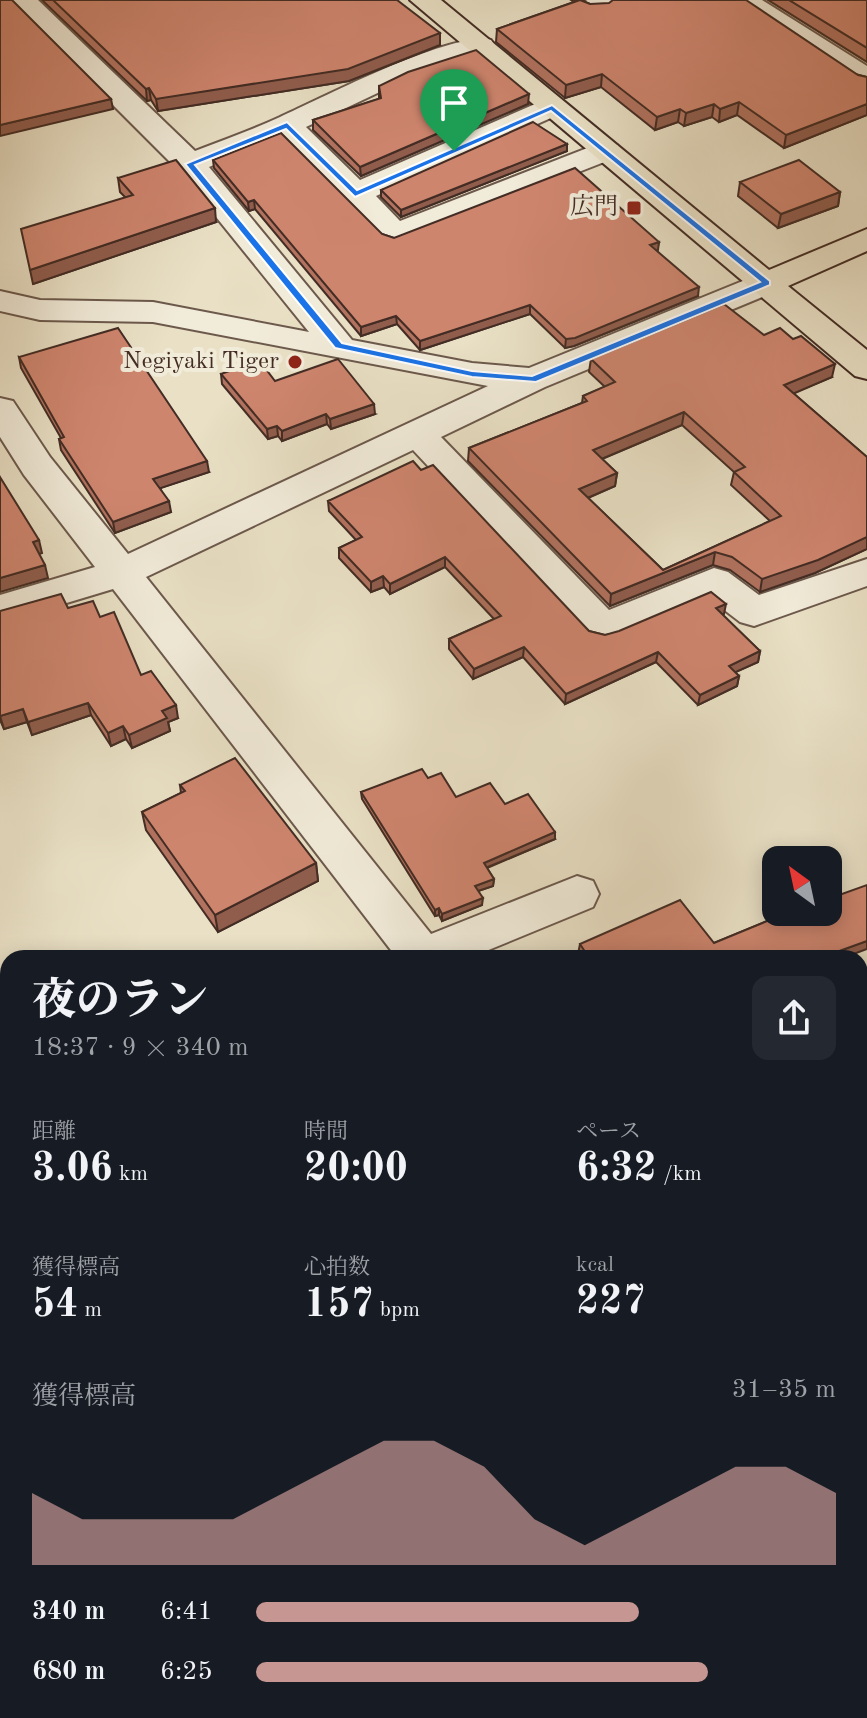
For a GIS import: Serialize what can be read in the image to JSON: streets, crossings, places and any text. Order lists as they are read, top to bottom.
{
  "places": {
    "transit": ["広門"],
    "other": ["Negiyaki Tiger"]
  },
  "north": "top left",
  "page": {
    "heading": ["夜のラン", "18:37 · 9 × 340 m"],
    "stats": [
      ["距離", "3.06 km"],
      ["時間", "20:00"],
      ["ペース", "6:32 /km"],
      ["獲得標高", "54 m"],
      ["心拍数", "157 bpm"],
      ["kcal", "227"]
    ],
    "chart": ["獲得標高", "31–35 m"],
    "list": [
      {
        "name": "340 m",
        "note": "6:41"
      },
      {
        "name": "680 m",
        "note": "6:25"
      }
    ]
  }
}
